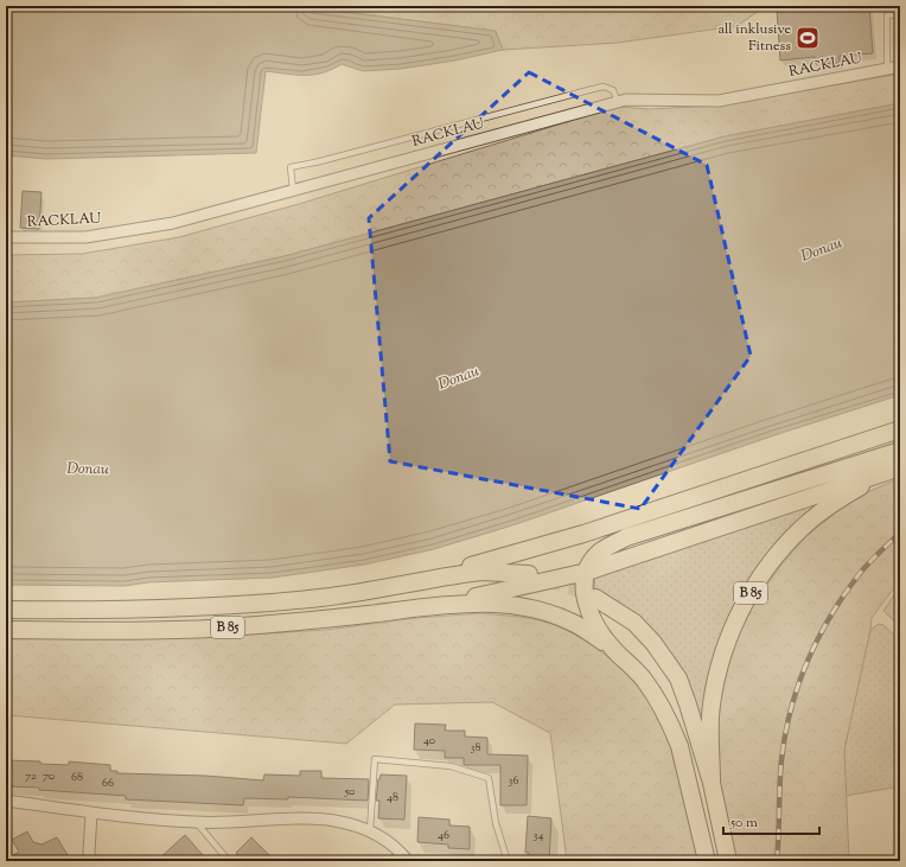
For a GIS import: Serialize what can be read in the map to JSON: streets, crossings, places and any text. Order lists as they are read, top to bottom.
{
  "streets": {
    "main road": ["B 85"],
    "street": ["RACKLAU"]
  },
  "water": ["Donau"],
  "places": {
    "sports": ["all inklusive Fitness"]
  },
  "house_numbers": [
    "40",
    "38",
    "72",
    "70",
    "68",
    "36",
    "66",
    "50",
    "48",
    "46",
    "34"
  ],
  "scale_bar": "50 m"
}
